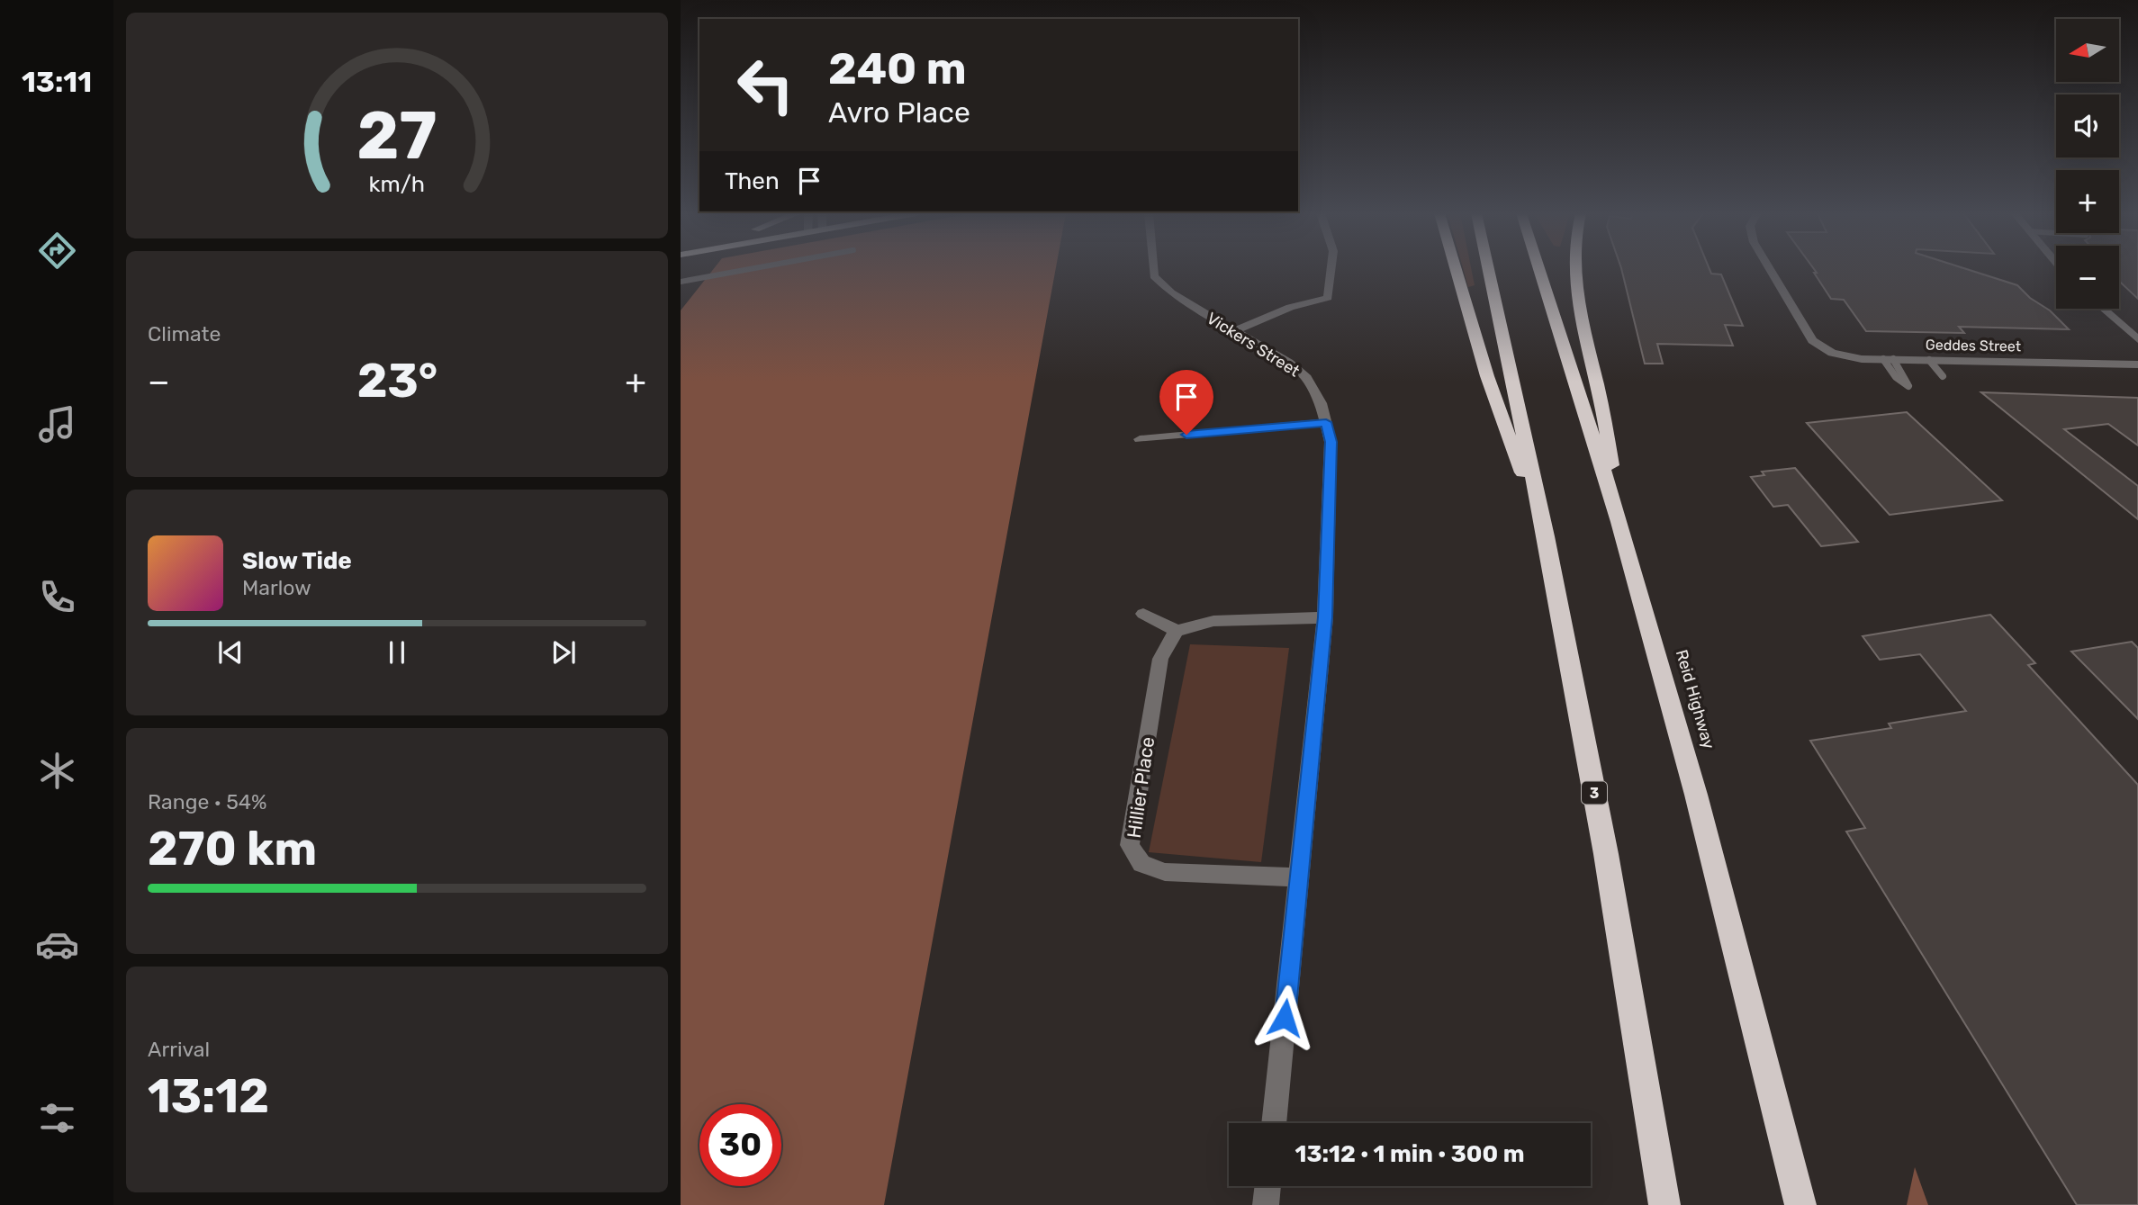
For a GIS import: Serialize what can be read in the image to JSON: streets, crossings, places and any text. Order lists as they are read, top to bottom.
{
  "streets": {
    "highway": ["Reid Highway", "3"],
    "street": ["Vickers Street", "Geddes Street", "Hillier Place"]
  },
  "crossings": [
    ["Vickers Street", "Hillier Place"]
  ],
  "north": "left",
  "page": {
    "tabs": "13:11",
    "map_buttons": ["+", "−"],
    "turn": ["240 m", "Avro Place"],
    "then": "Then",
    "tile": [
      "Climate",
      ["Range · 54%", "270 km"],
      ["Arrival", "13:12"]
    ],
    "heat": ["−", "23°", "+"],
    "song": ["Slow Tide", "Marlow"],
    "limit": "30",
    "trip": "13:12 · 1 min · 300 m",
    "gauge": ["27", "km/h"]
  }
}
